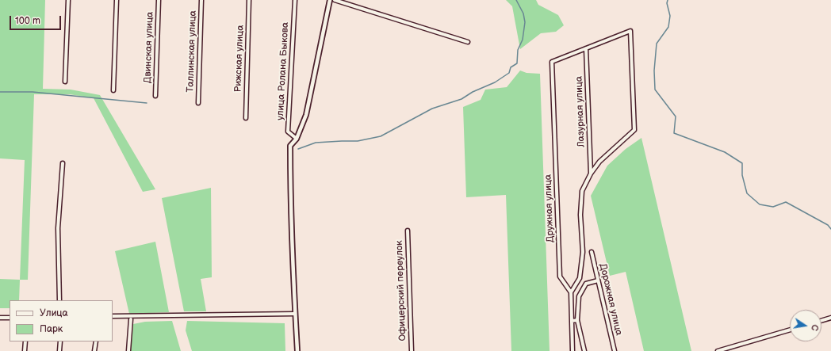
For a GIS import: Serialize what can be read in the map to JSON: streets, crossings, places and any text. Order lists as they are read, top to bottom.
{
  "streets": {
    "street": [
      "Двинская улица",
      "Таллинская улица",
      "Рижская улица",
      "улица Ролана Быкова",
      "Лазурная улица",
      "Дружная улица",
      "Офицерский переулок",
      "Дорожная улица"
    ]
  },
  "crossings": [
    ["Лазурная улица", "Дружная улица"]
  ],
  "legend": ["Улица", "Парк"],
  "scale_bar": "100 m",
  "north": "right"
}
